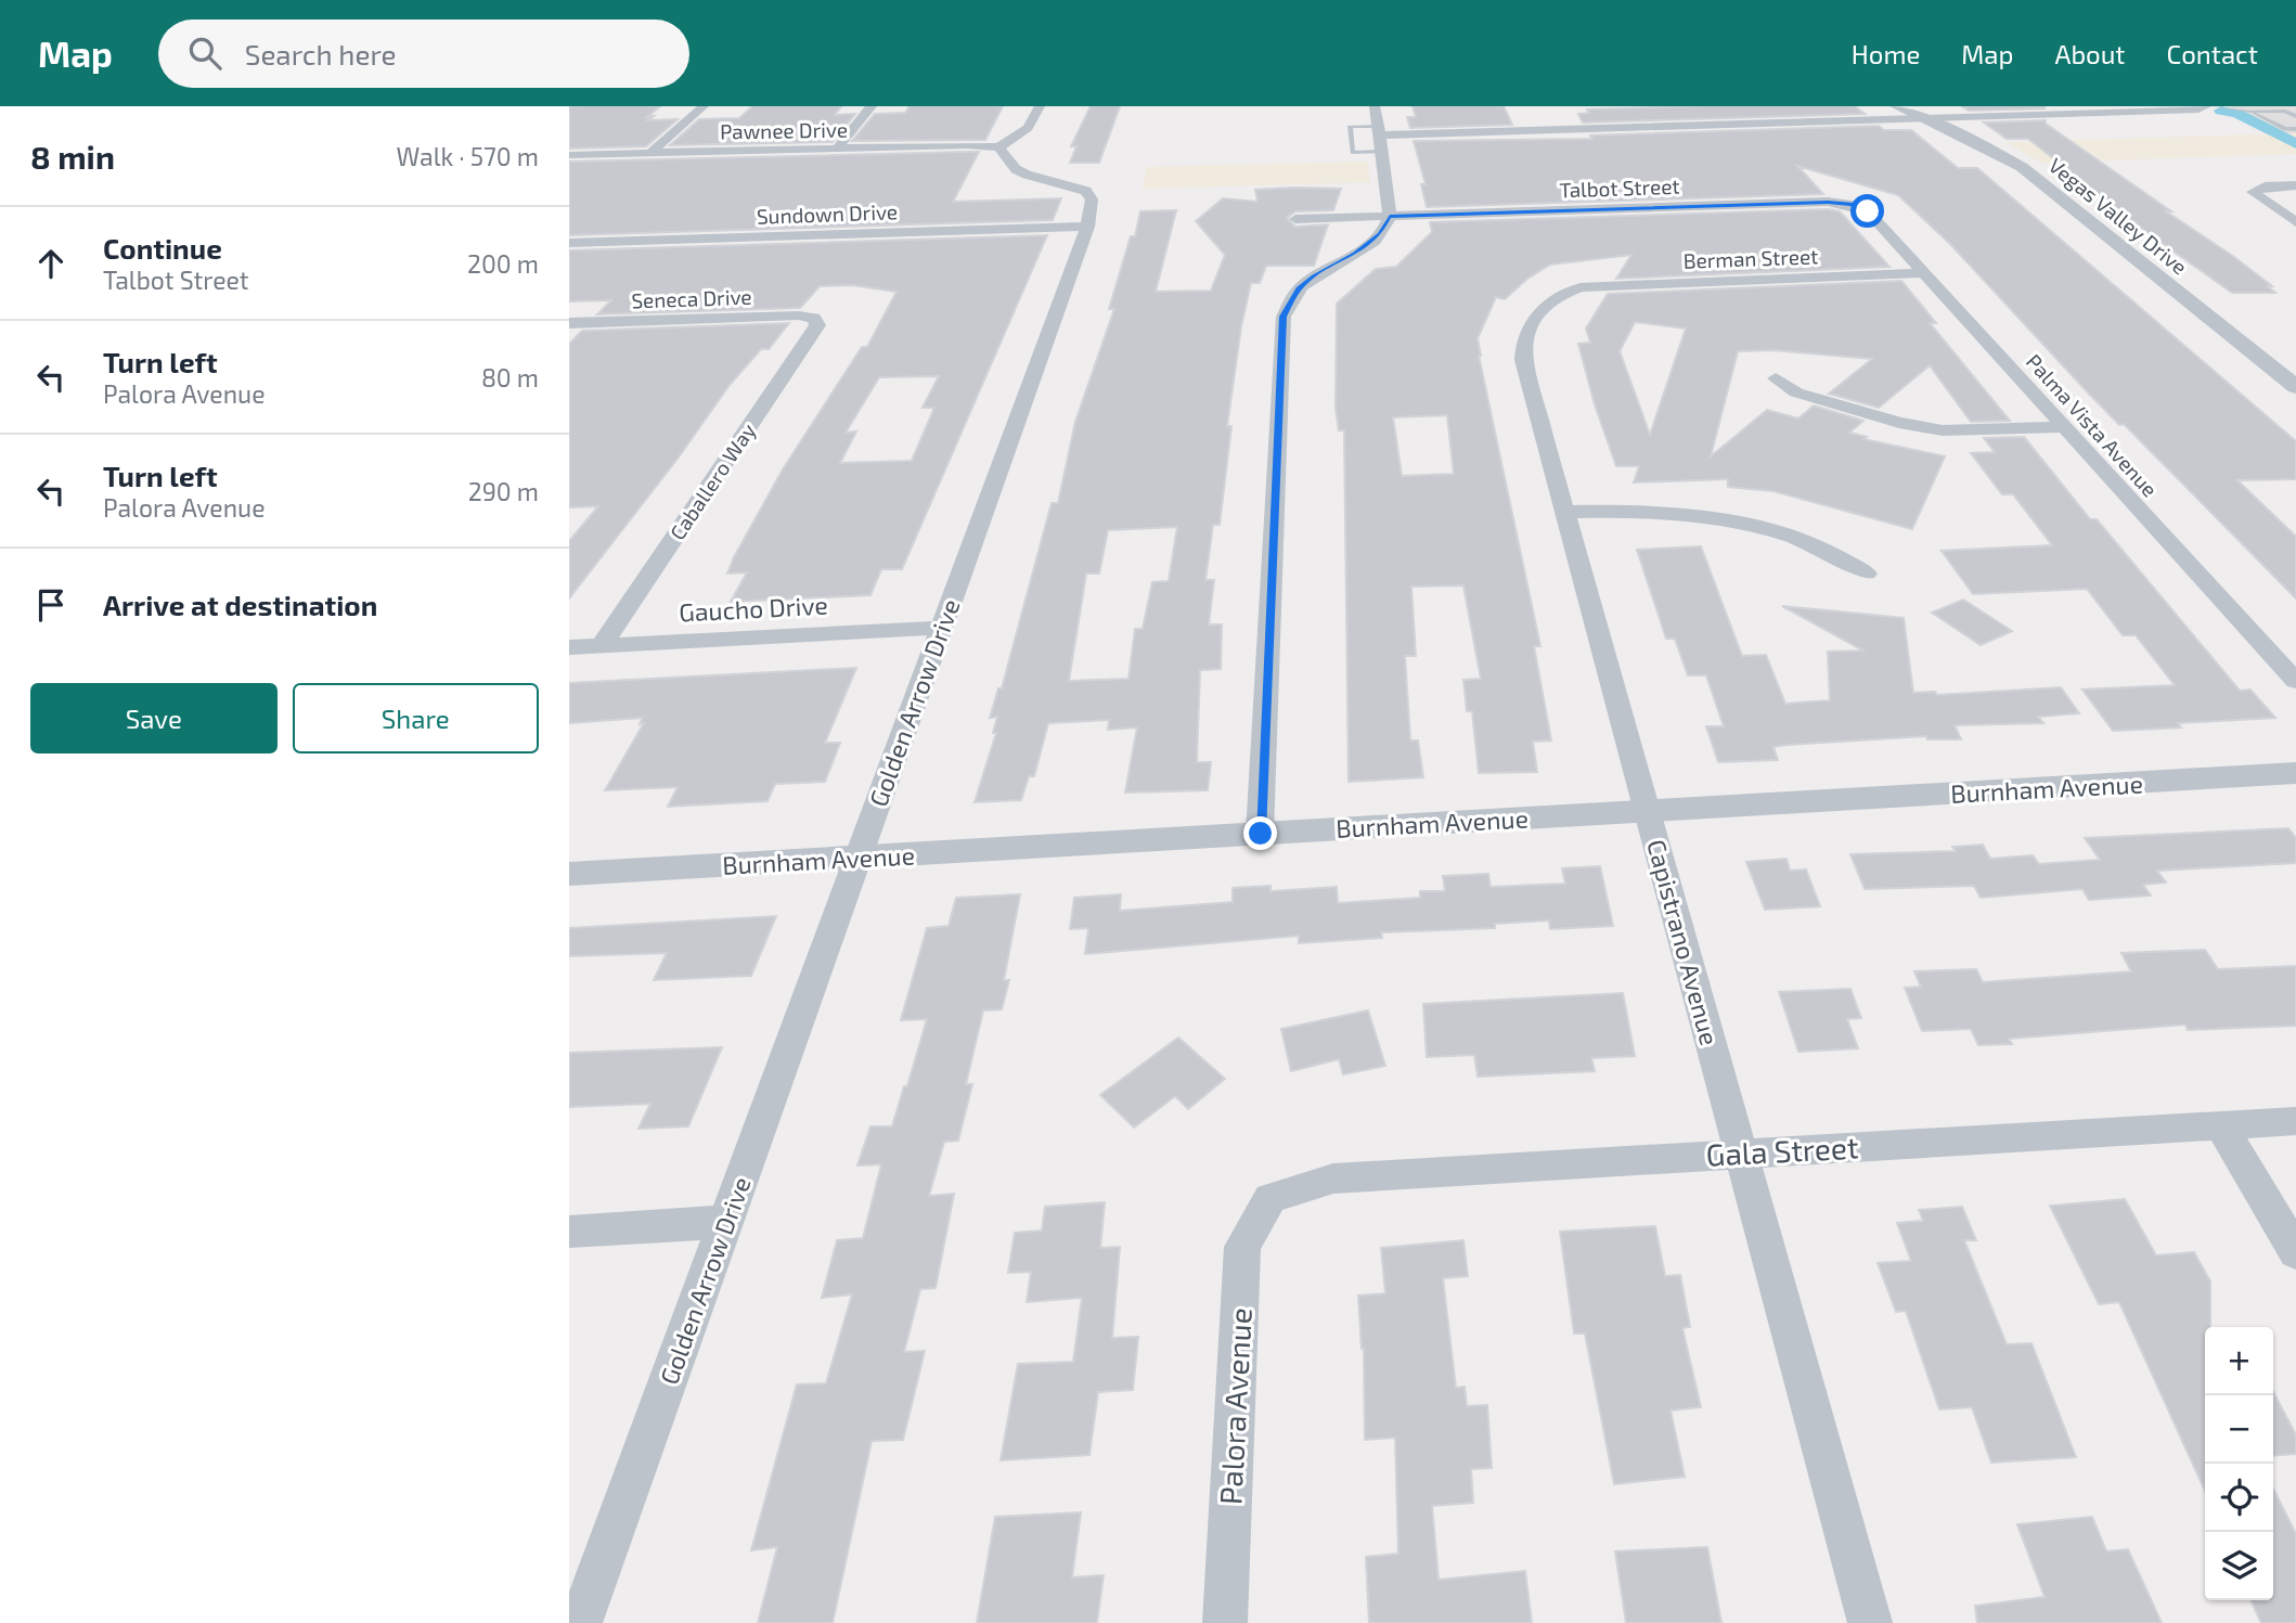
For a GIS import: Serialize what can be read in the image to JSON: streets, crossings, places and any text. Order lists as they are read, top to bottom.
{
  "streets": {
    "street": [
      "Pawnee Drive",
      "Talbot Street",
      "Sundown Drive",
      "Vegas Valley Drive",
      "Berman Street",
      "Seneca Drive",
      "Palma Vista Avenue",
      "Caballero Way",
      "Gaucho Drive",
      "Golden Arrow Drive",
      "Burnham Avenue",
      "Capistrano Avenue",
      "Gala Street",
      "Palora Avenue"
    ]
  },
  "crossings": [
    ["Pawnee Drive", "Golden Arrow Drive"],
    ["Talbot Street", "Palma Vista Avenue"],
    ["Sundown Drive", "Golden Arrow Drive"],
    ["Berman Street", "Palma Vista Avenue"],
    ["Berman Street", "Capistrano Avenue"],
    ["Seneca Drive", "Caballero Way"],
    ["Caballero Way", "Gaucho Drive"],
    ["Gaucho Drive", "Golden Arrow Drive"],
    ["Golden Arrow Drive", "Burnham Avenue"],
    ["Burnham Avenue", "Capistrano Avenue"],
    ["Capistrano Avenue", "Gala Street"],
    ["Gala Street", "Palora Avenue"]
  ],
  "page": {
    "header": "Map",
    "search": "Search here",
    "nav": [
      "Home",
      "Map",
      "About",
      "Contact"
    ],
    "heading": ["8 min", "Walk · 570 m"],
    "list": [
      ["Continue", "Talbot Street", "200 m"],
      ["Turn left", "Palora Avenue", "80 m"],
      ["Turn left", "Palora Avenue", "290 m"],
      "Arrive at destination"
    ],
    "buttons": ["Save", "Share"],
    "map_buttons": ["+", "−"]
  }
}
